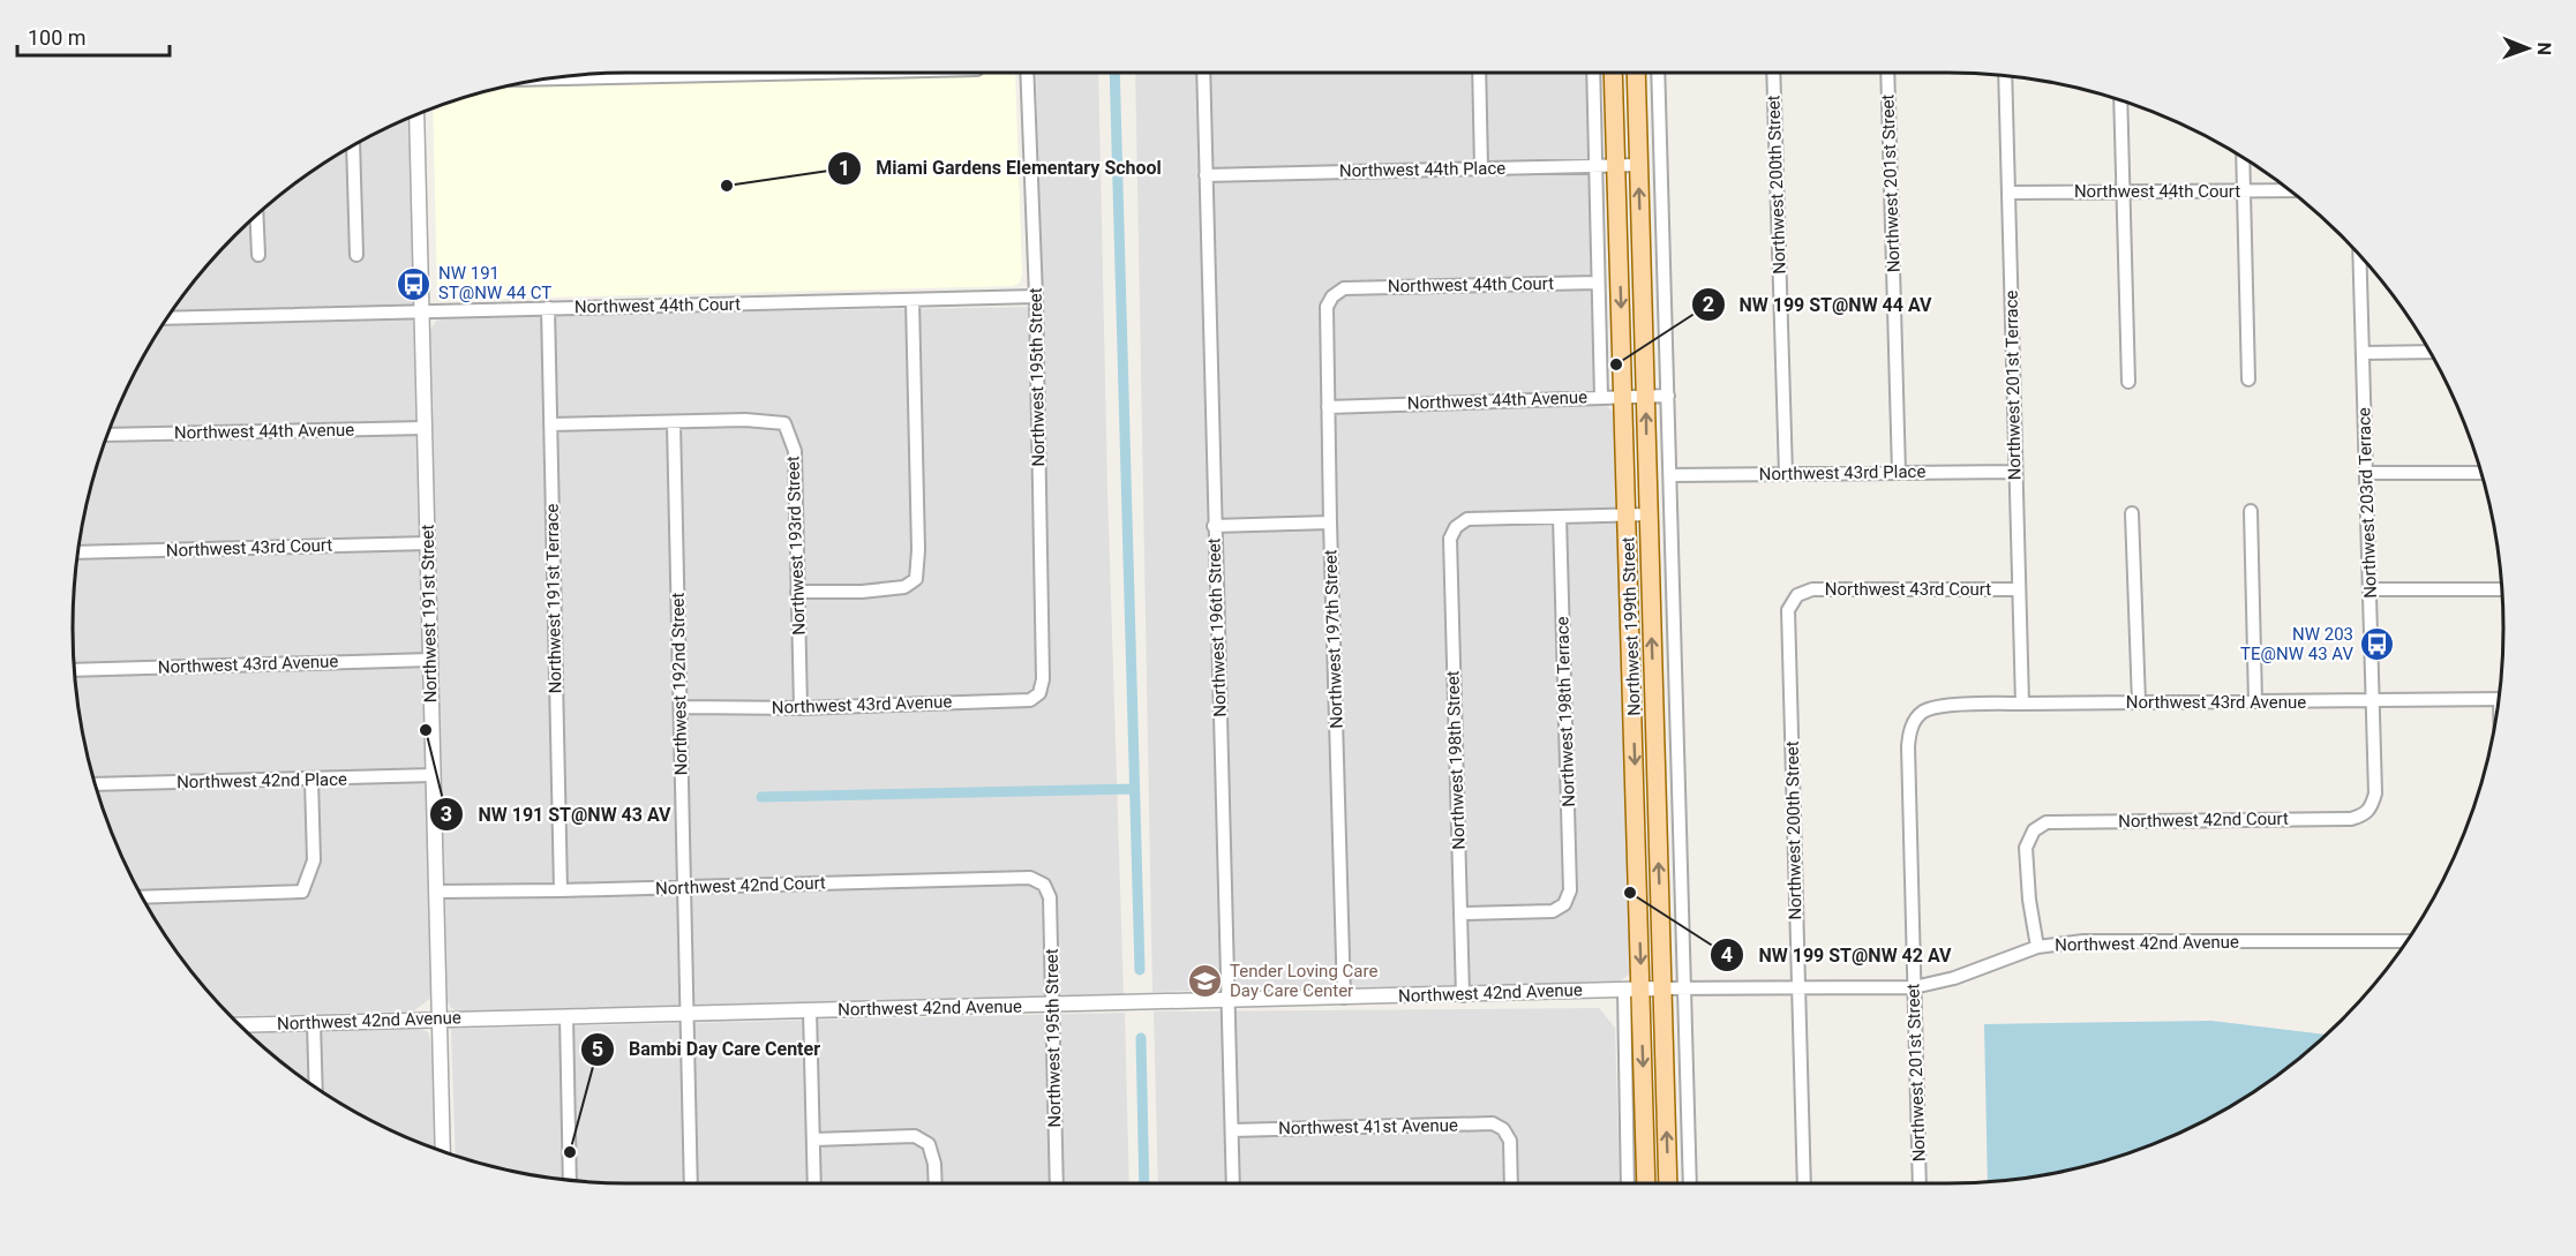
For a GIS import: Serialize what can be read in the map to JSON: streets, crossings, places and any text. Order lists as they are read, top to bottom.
{
  "streets": {
    "main road": ["Northwest 199th Street"],
    "street": [
      "Northwest 44th Place",
      "Northwest 201st Street",
      "Northwest 200th Street",
      "Northwest 44th Court",
      "Northwest 195th Street",
      "Northwest 201st Terrace",
      "Northwest 44th Avenue",
      "Northwest 43rd Place",
      "Northwest 203rd Terrace",
      "Northwest 193rd Street",
      "Northwest 43rd Court",
      "Northwest 191st Terrace",
      "Northwest 191st Street",
      "Northwest 196th Street",
      "Northwest 197th Street",
      "Northwest 43rd Avenue",
      "Northwest 192nd Street",
      "Northwest 198th Terrace",
      "Northwest 198th Street",
      "Northwest 42nd Place",
      "Northwest 42nd Court",
      "Northwest 42nd Avenue",
      "Northwest 41st Avenue"
    ]
  },
  "crossings": [
    ["Northwest 44th Place", "Northwest 199th Street"],
    ["Northwest 44th Place", "Northwest 196th Street"],
    ["Northwest 201st Street", "Northwest 43rd Place"],
    ["Northwest 201st Street", "Northwest 43rd Avenue"],
    ["Northwest 201st Street", "Northwest 42nd Avenue"],
    ["Northwest 200th Street", "Northwest 43rd Place"],
    ["Northwest 200th Street", "Northwest 43rd Court"],
    ["Northwest 200th Street", "Northwest 42nd Avenue"],
    ["Northwest 44th Court", "Northwest 195th Street"],
    ["Northwest 44th Court", "Northwest 201st Terrace"],
    ["Northwest 44th Court", "Northwest 191st Terrace"],
    ["Northwest 44th Court", "Northwest 191st Street"],
    ["Northwest 44th Court", "Northwest 197th Street"],
    ["Northwest 195th Street", "Northwest 43rd Avenue"],
    ["Northwest 195th Street", "Northwest 42nd Court"],
    ["Northwest 195th Street", "Northwest 42nd Avenue"],
    ["Northwest 201st Terrace", "Northwest 43rd Place"],
    ["Northwest 201st Terrace", "Northwest 43rd Court"],
    ["Northwest 201st Terrace", "Northwest 43rd Avenue"],
    ["Northwest 44th Avenue", "Northwest 191st Street"],
    ["Northwest 44th Avenue", "Northwest 199th Street"],
    ["Northwest 44th Avenue", "Northwest 197th Street"],
    ["Northwest 203rd Terrace", "Northwest 43rd Avenue"],
    ["Northwest 203rd Terrace", "Northwest 42nd Court"],
    ["Northwest 193rd Street", "Northwest 43rd Avenue"],
    ["Northwest 193rd Street", "Northwest 192nd Street"],
    ["Northwest 43rd Court", "Northwest 191st Street"],
    ["Northwest 191st Terrace", "Northwest 42nd Court"],
    ["Northwest 191st Street", "Northwest 43rd Avenue"],
    ["Northwest 191st Street", "Northwest 42nd Place"],
    ["Northwest 191st Street", "Northwest 42nd Court"],
    ["Northwest 191st Street", "Northwest 42nd Avenue"],
    ["Northwest 199th Street", "Northwest 42nd Avenue"],
    ["Northwest 196th Street", "Northwest 42nd Avenue"],
    ["Northwest 196th Street", "Northwest 41st Avenue"],
    ["Northwest 197th Street", "Northwest 42nd Avenue"],
    ["Northwest 43rd Avenue", "Northwest 192nd Street"],
    ["Northwest 192nd Street", "Northwest 42nd Court"],
    ["Northwest 192nd Street", "Northwest 42nd Avenue"],
    ["Northwest 198th Terrace", "Northwest 198th Street"],
    ["Northwest 198th Street", "Northwest 42nd Avenue"],
    ["Northwest 42nd Court", "Northwest 42nd Avenue"]
  ],
  "places": {
    "other": [
      "Miami Gardens Elementary School",
      "NW 199 ST@NW 44 AV",
      "NW 191 ST@NW 43 AV",
      "NW 199 ST@NW 42 AV",
      "Bambi Day Care Center"
    ],
    "bus stop": ["NW 191 ST@NW 44 CT", "NW 203 TE@NW 43 AV"],
    "school or university": ["Tender Loving Care Day Care Center"]
  },
  "scale_bar": "100 m",
  "north": "right"
}
